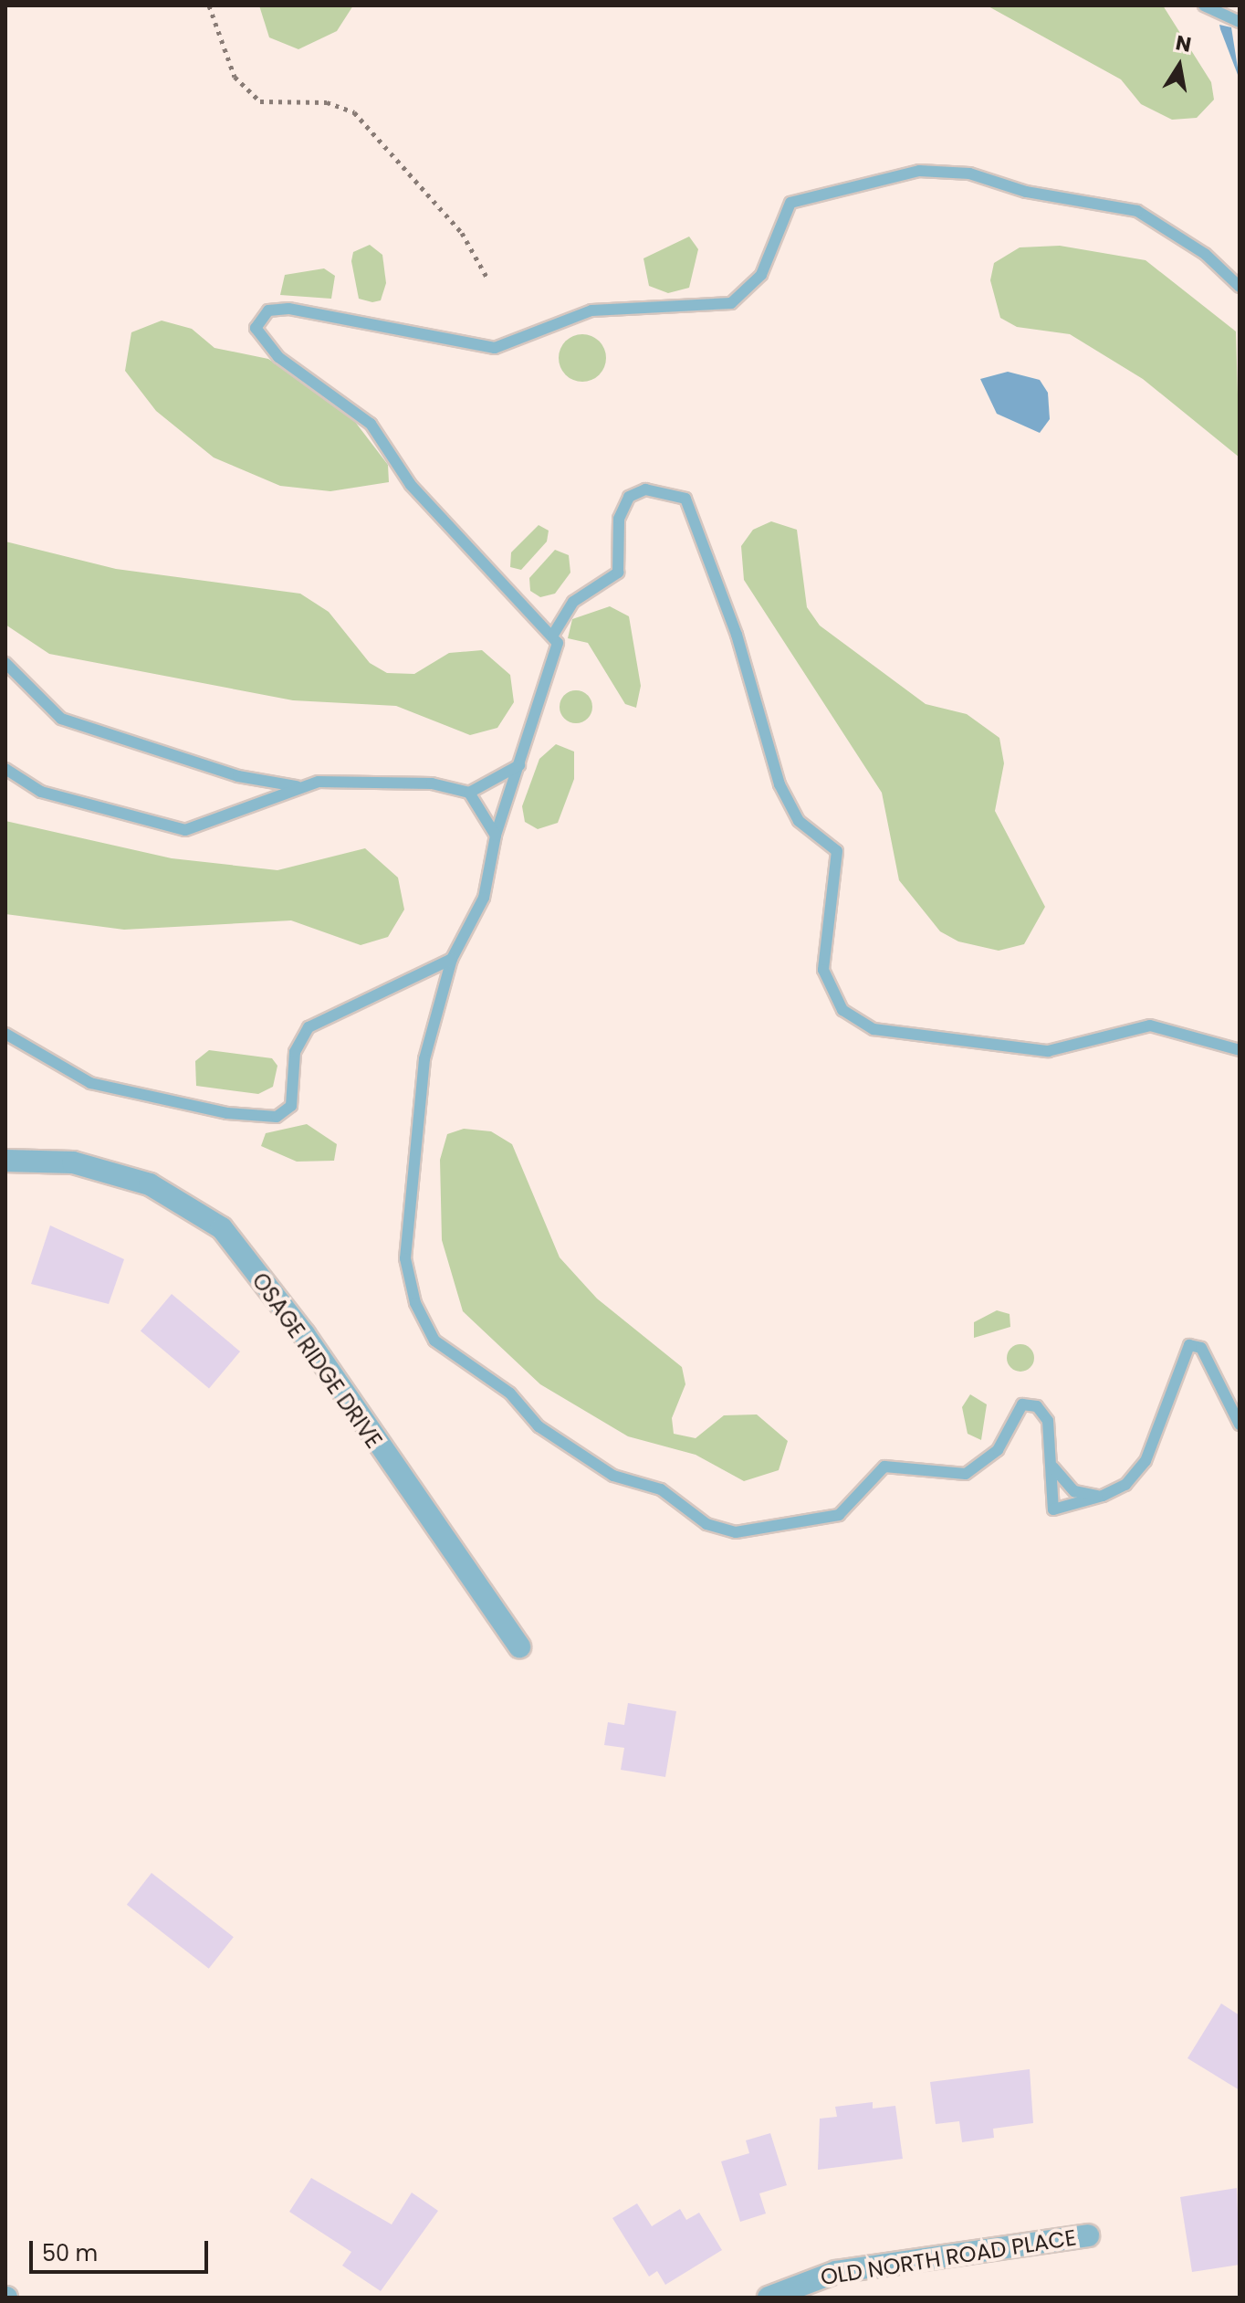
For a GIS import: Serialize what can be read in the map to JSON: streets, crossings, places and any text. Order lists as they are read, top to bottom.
{
  "streets": {
    "street": ["OSAGE RIDGE DRIVE", "OLD NORTH ROAD PLACE"]
  },
  "scale_bar": "50 m",
  "north": "top"
}
